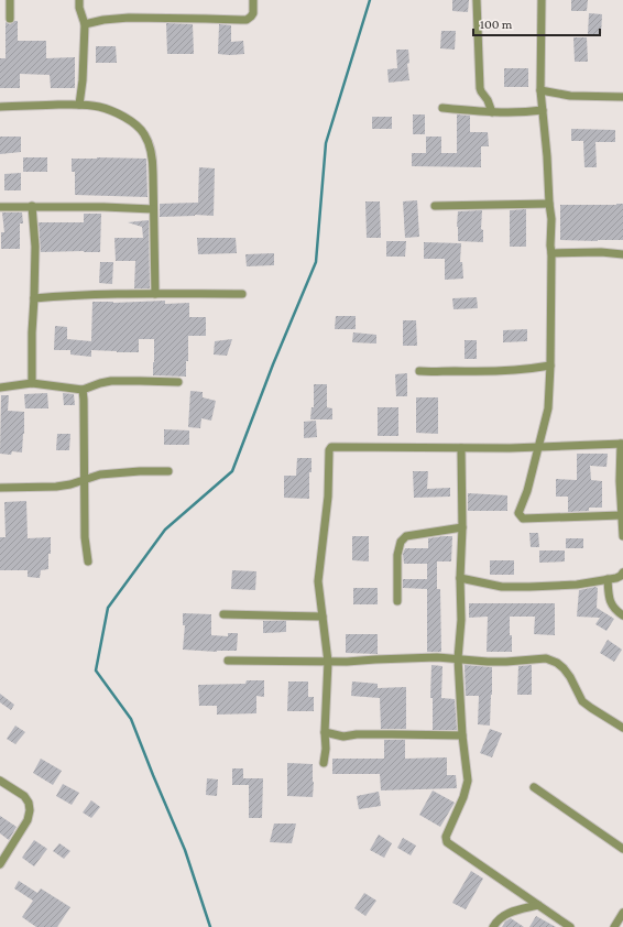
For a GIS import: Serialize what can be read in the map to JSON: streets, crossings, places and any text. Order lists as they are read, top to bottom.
{
  "scale_bar": "100 m"
}
